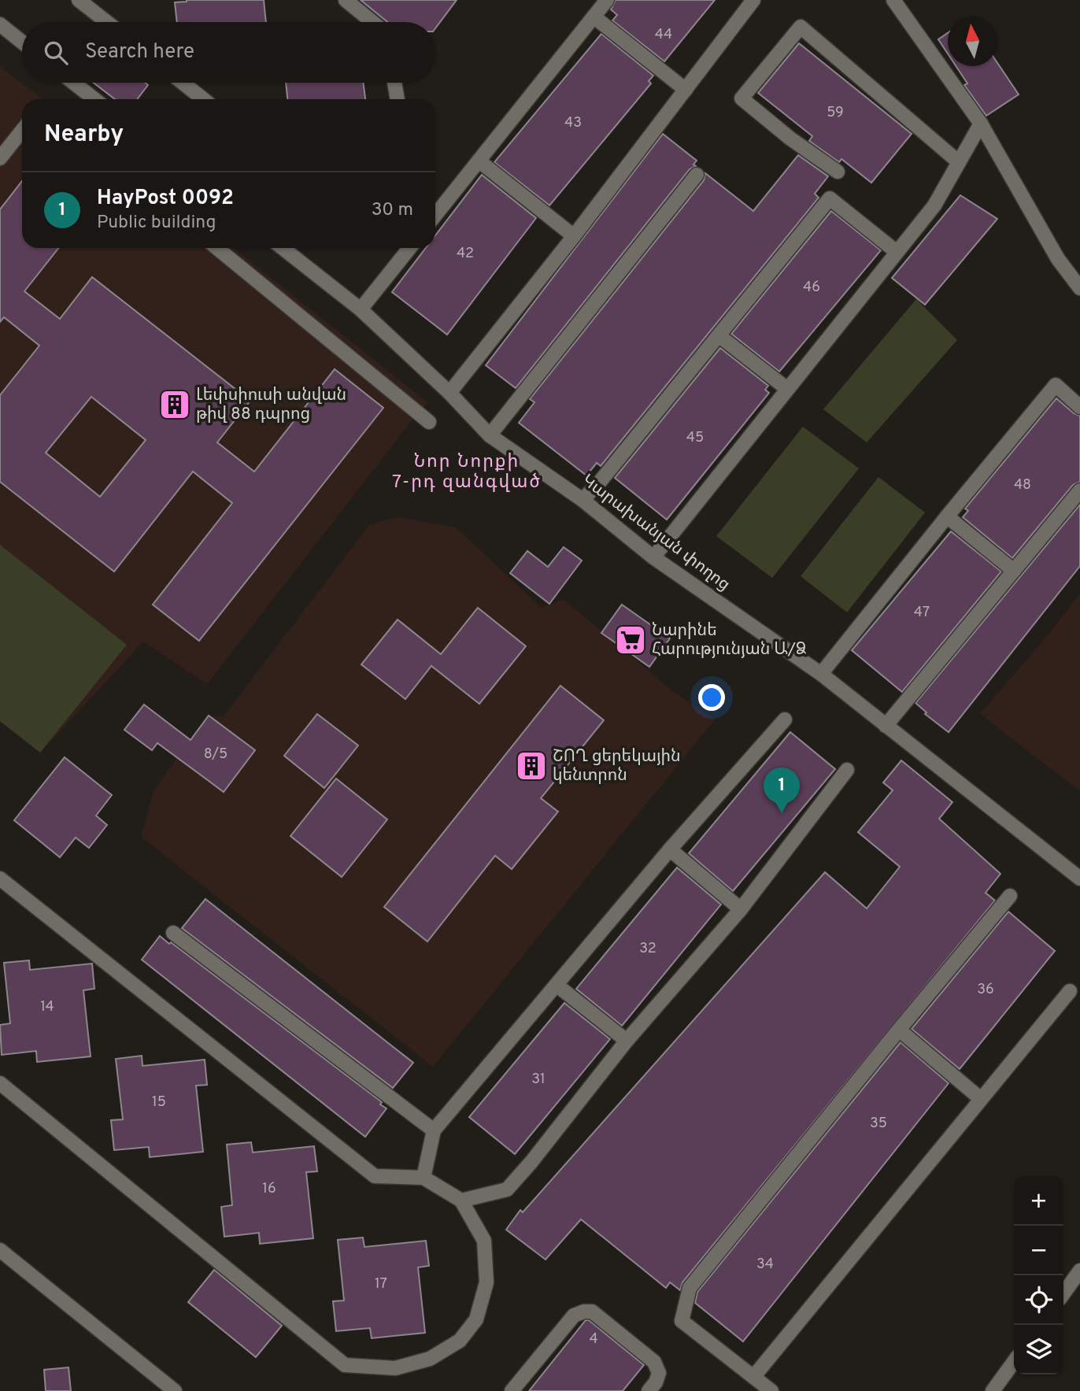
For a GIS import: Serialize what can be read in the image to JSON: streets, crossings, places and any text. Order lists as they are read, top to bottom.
{
  "streets": {
    "street": ["Կարախանյան փողոց"]
  },
  "districts": ["Նոր Նորքի 7-րդ զանգված"],
  "places": {
    "building": ["Լեփսիուսի անվան թիվ 88 դպրոց", "ՇՈՂ ցերեկային կենտրոն"],
    "supermarket": ["Նարինե Հարությունյան Ա/Ձ"]
  },
  "house_numbers": [
    "44",
    "59",
    "43",
    "42",
    "46",
    "45",
    "48",
    "47",
    "8/5",
    "32",
    "36",
    "14",
    "31",
    "15",
    "35",
    "16",
    "34",
    "17",
    "4"
  ],
  "north": "top",
  "page": {
    "search": "Search here",
    "heading": "Nearby",
    "list": [
      {
        "mark": "1",
        "name": "HayPost 0092",
        "note": "Public building",
        "value": "30 m"
      }
    ],
    "pins": "1",
    "map_buttons": ["+", "−"]
  }
}
